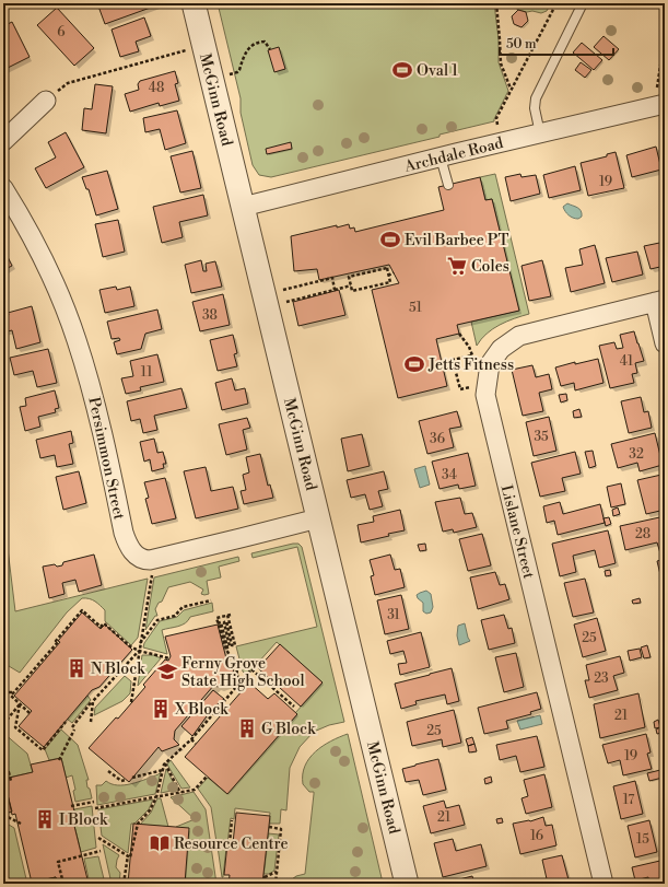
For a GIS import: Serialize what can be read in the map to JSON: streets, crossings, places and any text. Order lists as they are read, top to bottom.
{
  "streets": {
    "street": [
      "McGinn Road",
      "Archdale Road",
      "Persimmon Street",
      "Lislane Street"
    ]
  },
  "crossings": [
    ["McGinn Road", "Archdale Road"],
    ["McGinn Road", "Persimmon Street"]
  ],
  "places": {
    "sports": ["Oval 1", "Evil Barbee PT", "Jetts Fitness"],
    "supermarket": ["Coles"],
    "building": [
      "N Block",
      "X Block",
      "G Block",
      "I Block"
    ],
    "school or university": ["Ferny Grove State High School"],
    "library": ["Resource Centre"]
  },
  "house_numbers": [
    "6",
    "48",
    "19",
    "51",
    "38",
    "41",
    "11",
    "35",
    "36",
    "32",
    "34",
    "28",
    "31",
    "25",
    "23",
    "21",
    "25",
    "19",
    "17",
    "21",
    "16",
    "15"
  ],
  "scale_bar": "50 m"
}
